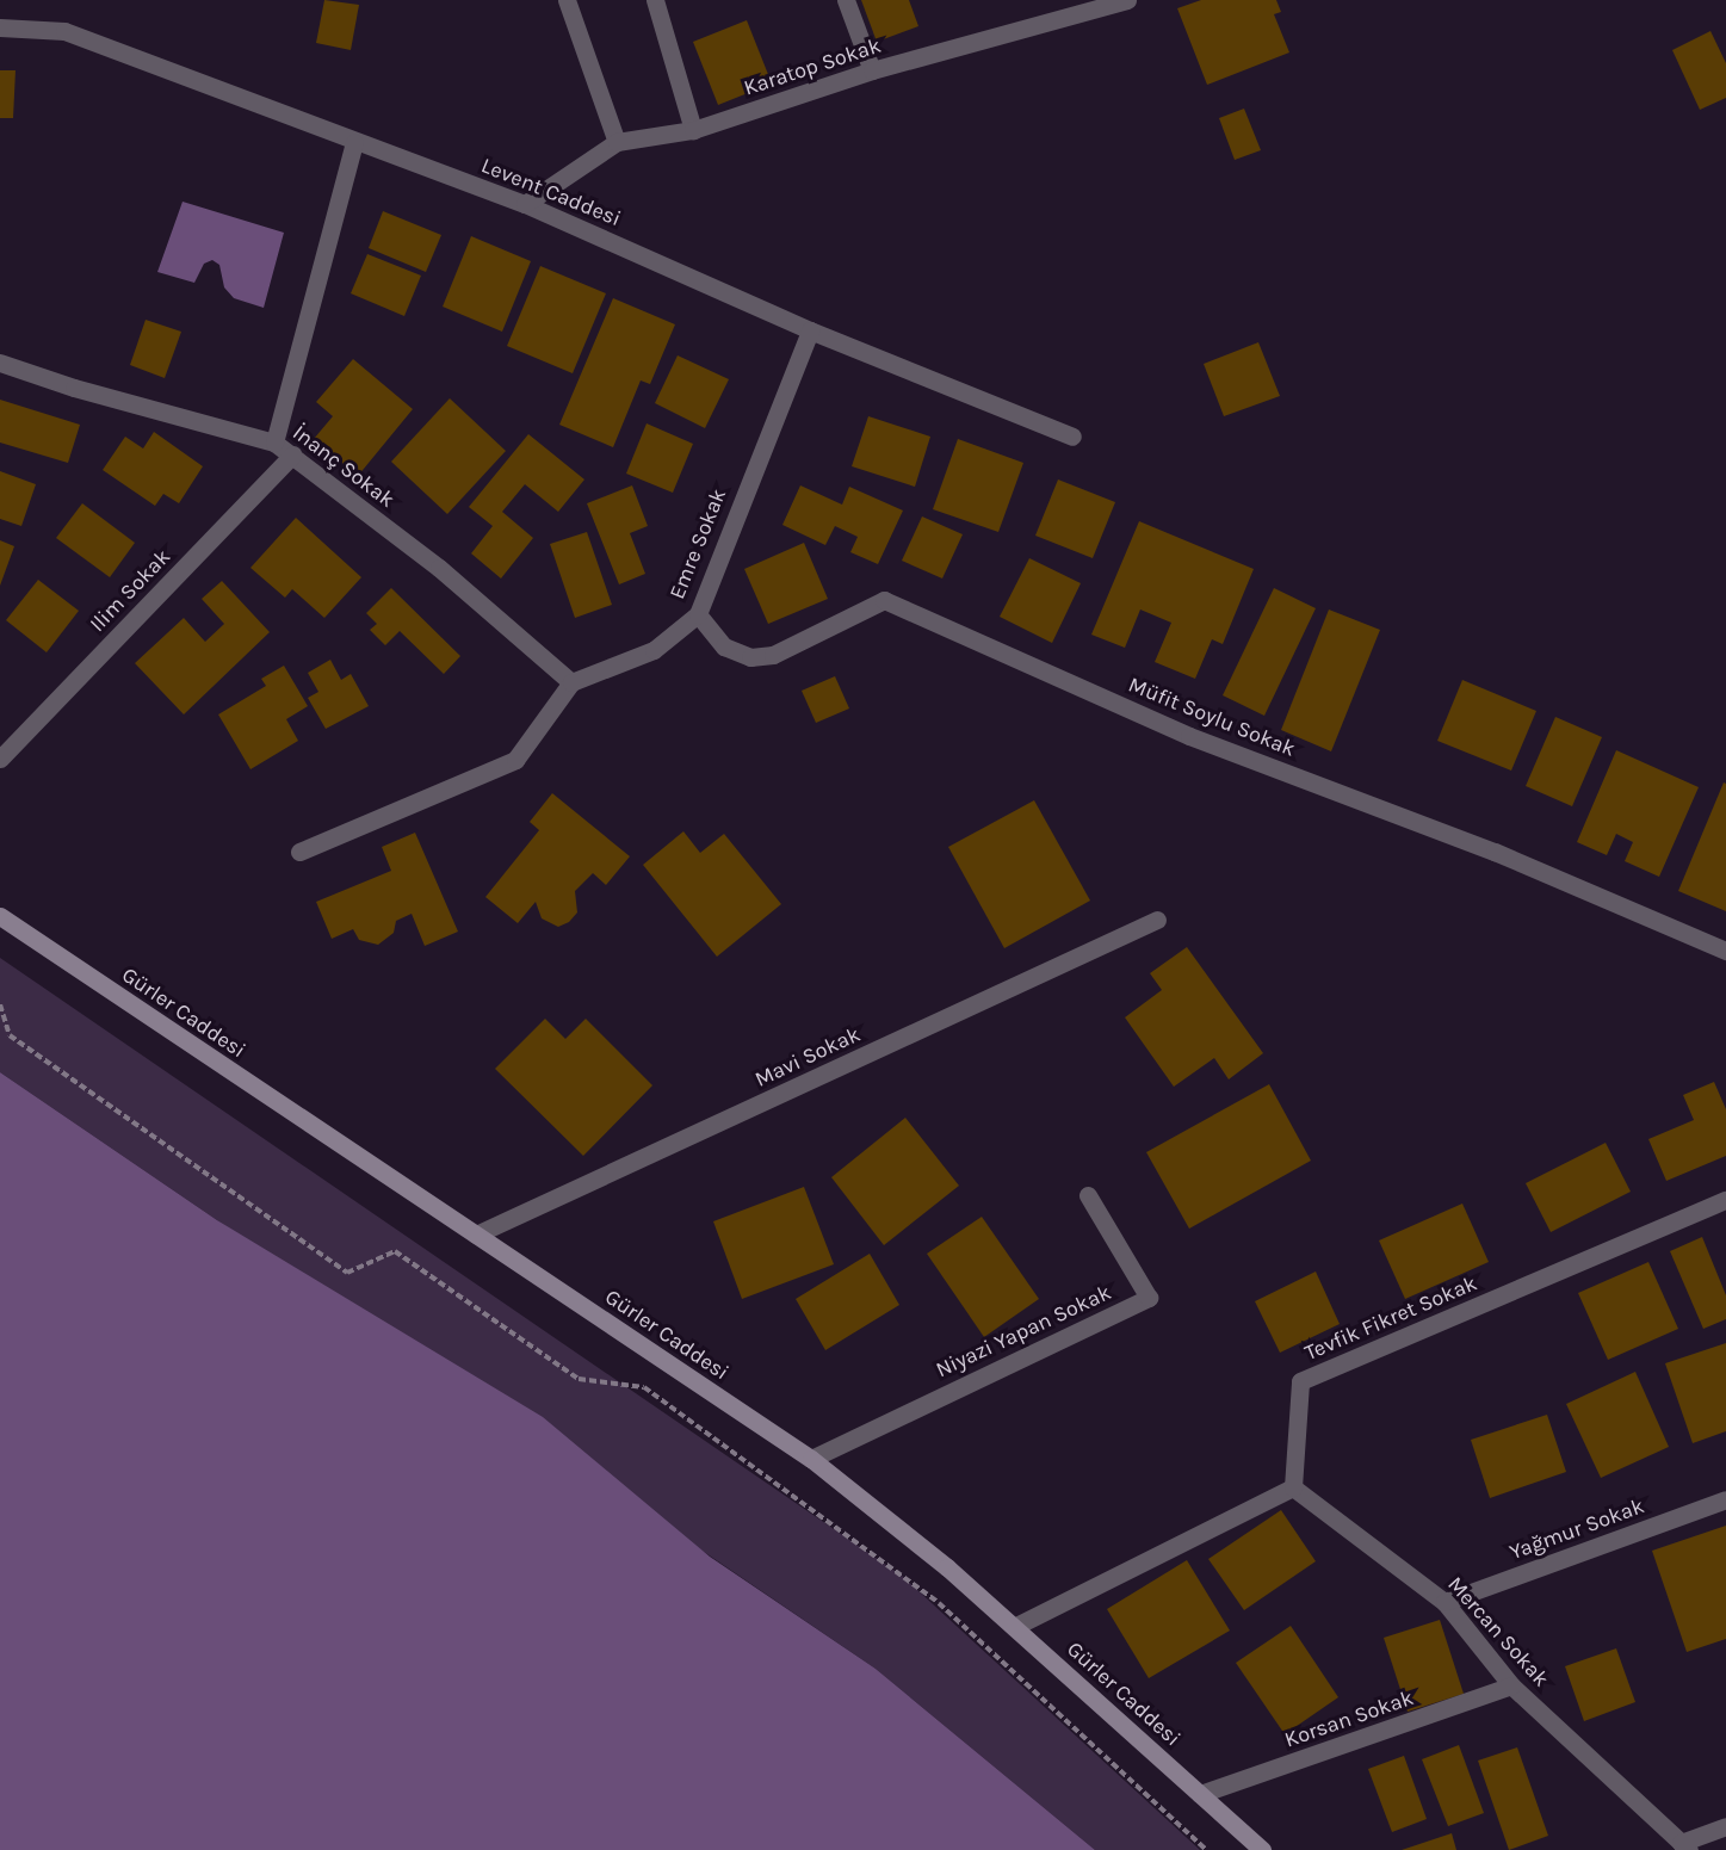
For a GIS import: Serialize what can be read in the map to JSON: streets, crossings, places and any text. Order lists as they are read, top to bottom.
{
  "streets": {
    "street": [
      "Karatop Sokak",
      "Levent Caddesi",
      "İnanç Sokak",
      "Emre Sokak",
      "Ilim Sokak",
      "Müfit Soylu Sokak",
      "Gürler Caddesi",
      "Mavi Sokak",
      "Tevfik Fikret Sokak",
      "Niyazi Yapan Sokak",
      "Yağmur Sokak",
      "Mercan Sokak",
      "Korsan Sokak"
    ]
  },
  "crossings": [
    ["Karatop Sokak", "Levent Caddesi"],
    ["Levent Caddesi", "Emre Sokak"],
    ["İnanç Sokak", "Emre Sokak"],
    ["İnanç Sokak", "Ilim Sokak"],
    ["Emre Sokak", "Müfit Soylu Sokak"],
    ["Gürler Caddesi", "Mavi Sokak"],
    ["Gürler Caddesi", "Niyazi Yapan Sokak"],
    ["Gürler Caddesi", "Korsan Sokak"],
    ["Tevfik Fikret Sokak", "Mercan Sokak"],
    ["Yağmur Sokak", "Mercan Sokak"],
    ["Mercan Sokak", "Korsan Sokak"]
  ]
}
